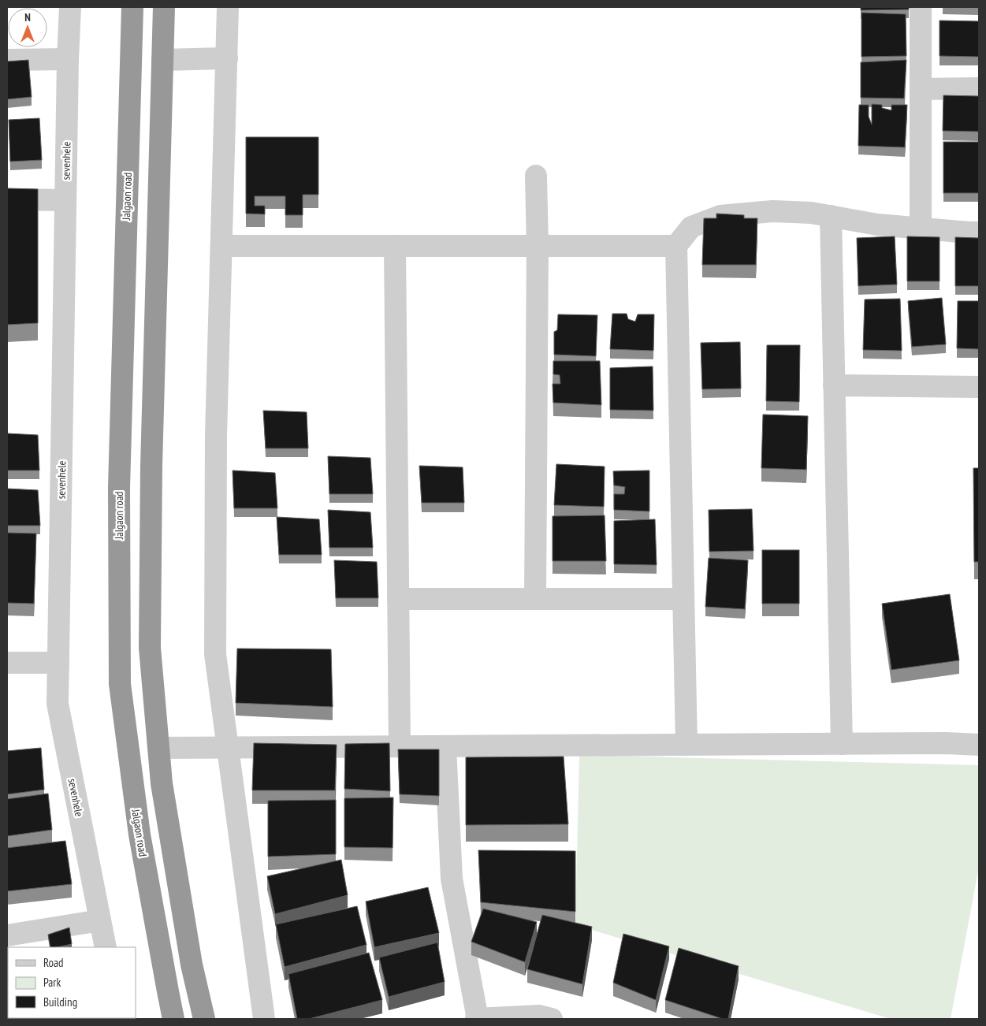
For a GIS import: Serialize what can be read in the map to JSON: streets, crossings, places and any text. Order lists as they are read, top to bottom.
{
  "streets": {
    "highway": ["Jalgaon road"],
    "street": ["sevenhele"]
  },
  "legend": ["Road", "Park", "Building"],
  "north": "top"
}
